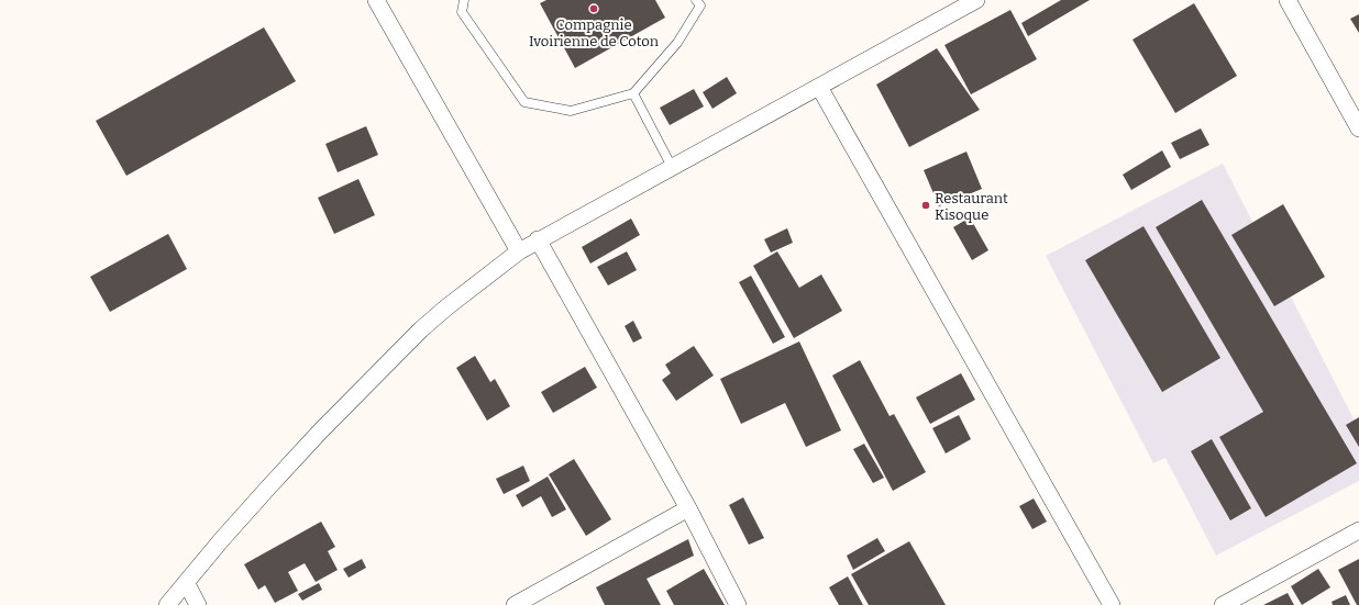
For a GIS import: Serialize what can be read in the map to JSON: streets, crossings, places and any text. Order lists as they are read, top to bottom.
{
  "places": ["Compagnie Ivoirienne de Coton", "Restaurant Kisoque"]
}
